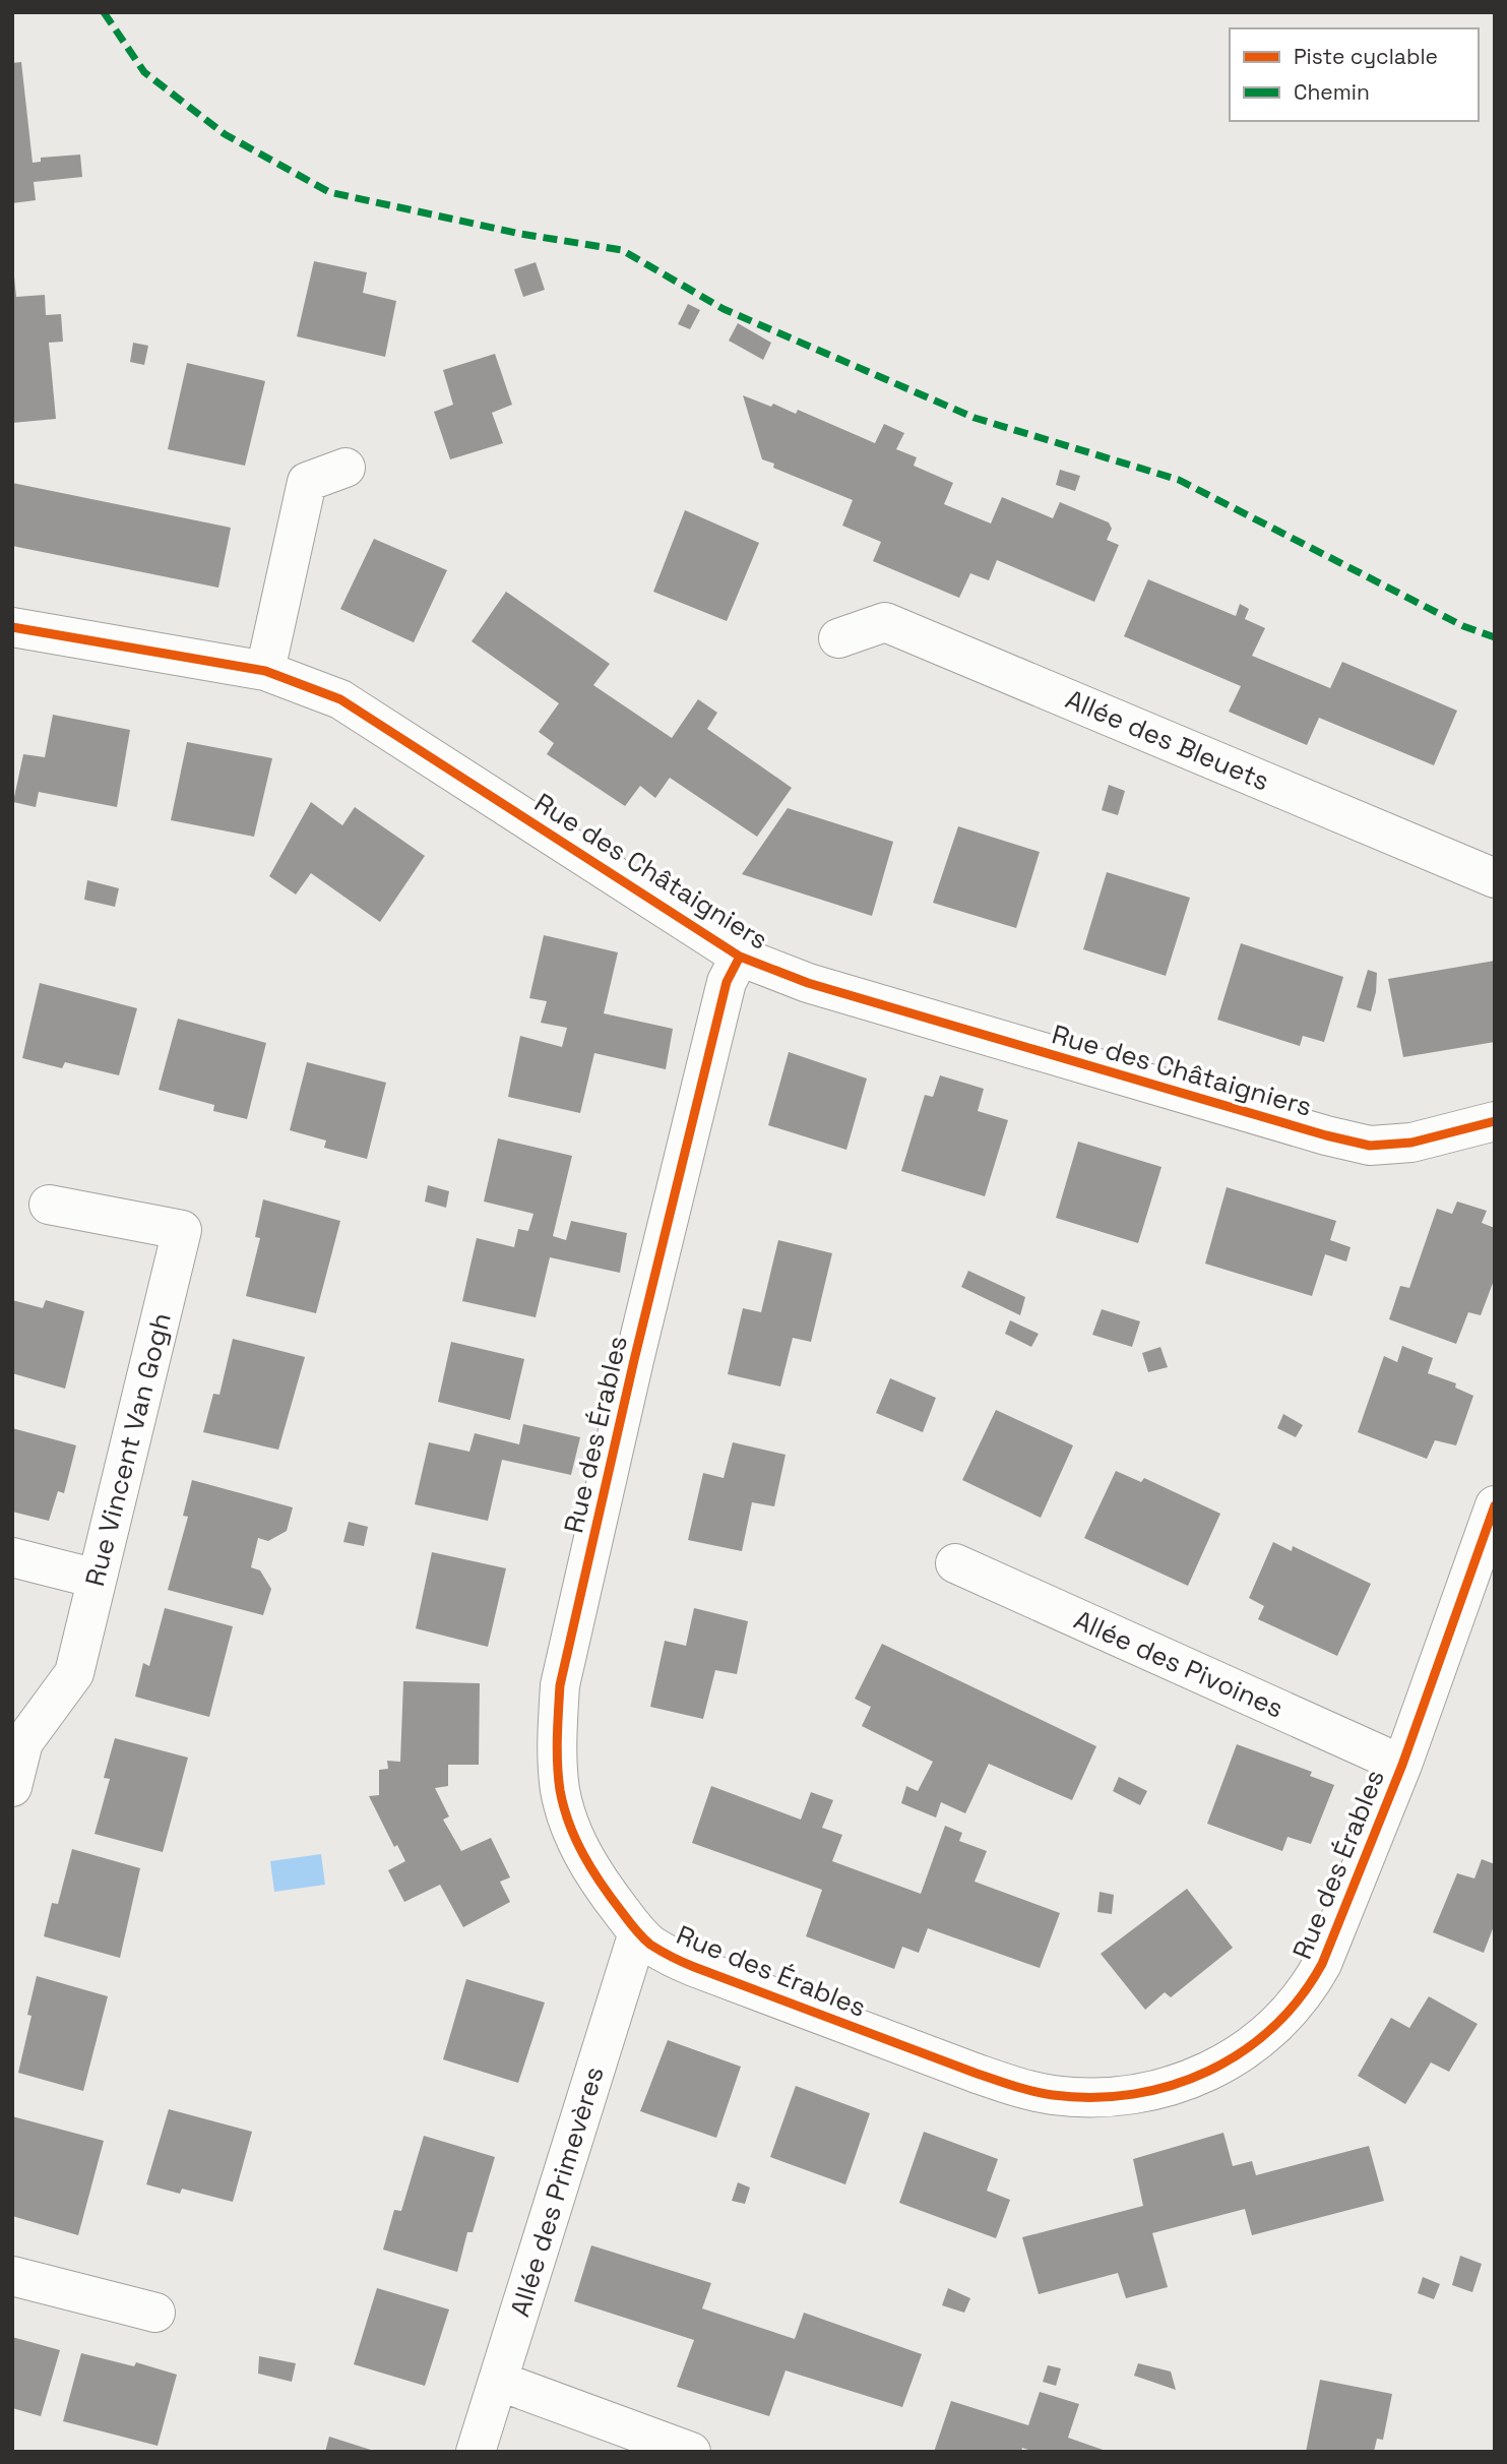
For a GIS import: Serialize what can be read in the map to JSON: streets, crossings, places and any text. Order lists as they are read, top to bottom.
{
  "streets": {
    "street": [
      "Allée des Bleuets",
      "Rue des Châtaigniers",
      "Rue des Érables",
      "Rue Vincent Van Gogh",
      "Allée des Pivoines",
      "Allée des Primevères"
    ]
  },
  "crossings": [
    ["Rue des Châtaigniers", "Rue des Érables"],
    ["Rue des Érables", "Allée des Pivoines"],
    ["Rue des Érables", "Allée des Primevères"]
  ],
  "legend": ["Piste cyclable", "Chemin"]
}
